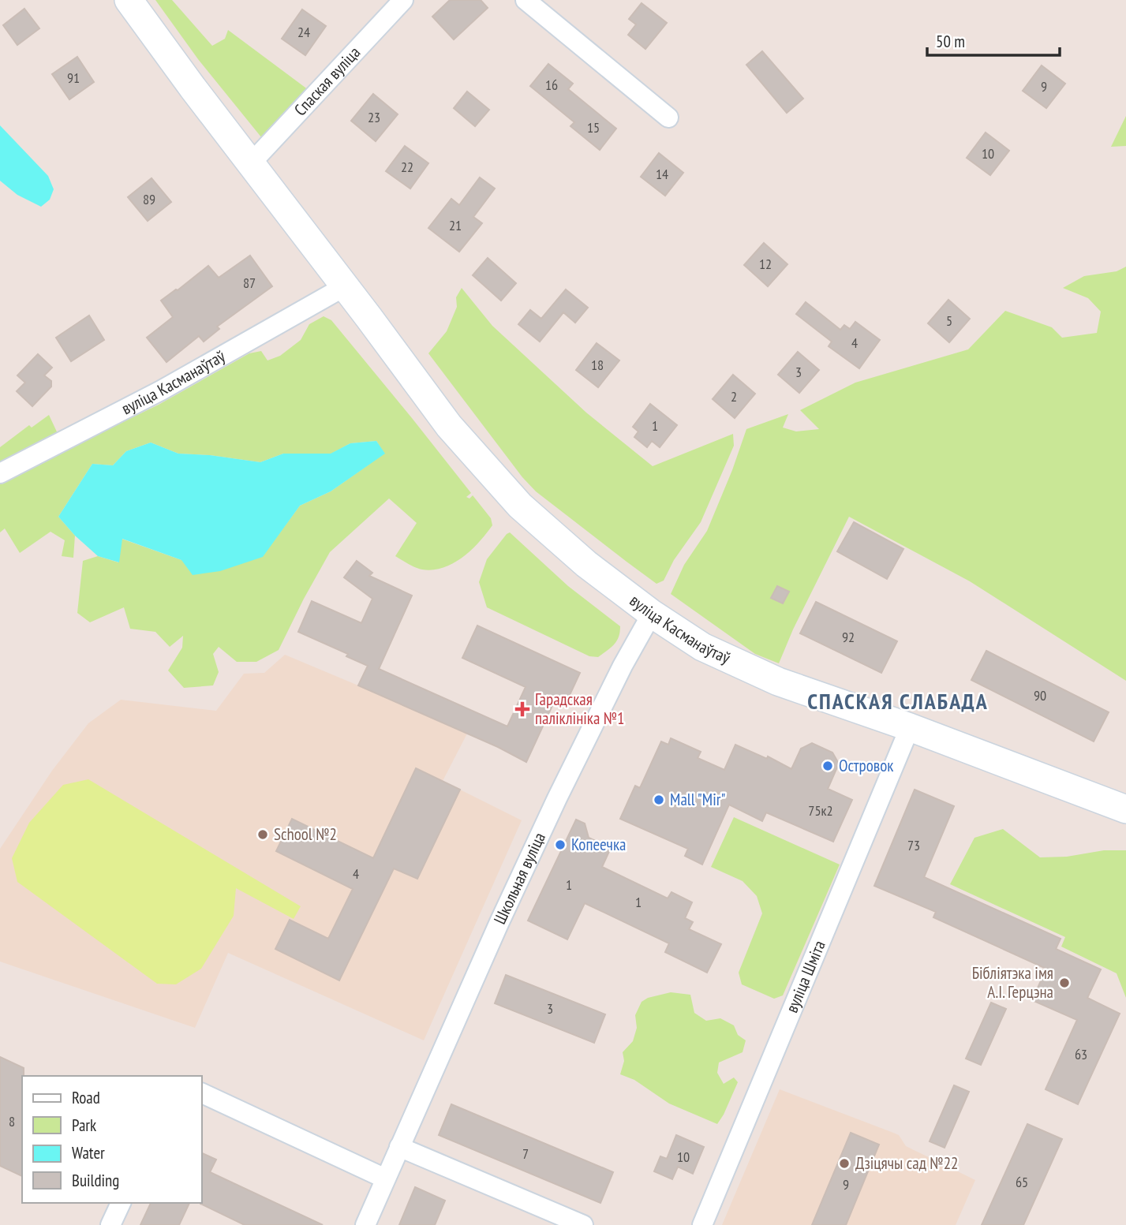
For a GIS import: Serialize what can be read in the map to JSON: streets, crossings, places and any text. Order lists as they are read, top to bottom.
{
  "streets": {
    "main road": ["вуліца Касманаўтаў"],
    "street": ["Спаская вуліца", "Школьная вуліца", "вуліца Шміта"]
  },
  "crossings": [
    ["Спаская вуліца", "вуліца Касманаўтаў"],
    ["вуліца Касманаўтаў", "Школьная вуліца"],
    ["вуліца Касманаўтаў", "вуліца Шміта"]
  ],
  "districts": ["СПАСКАЯ СЛАБАДА"],
  "places": {
    "health": ["Гарадская паліклініка №1"],
    "other": [
      "Островок",
      "Mall \"Mir\"",
      "School №2",
      "Копеечка",
      "Бібліятэка імя А.І. Герцэна",
      "Дзіцячы сад №22"
    ]
  },
  "house_numbers": [
    "24",
    "91",
    "16",
    "9",
    "23",
    "15",
    "10",
    "22",
    "14",
    "89",
    "21",
    "12",
    "87",
    "5",
    "4",
    "18",
    "3",
    "2",
    "1",
    "92",
    "90",
    "75к2",
    "73",
    "4",
    "1",
    "1",
    "3",
    "63",
    "8",
    "7",
    "10",
    "65",
    "9"
  ],
  "legend": [
    "Road",
    "Park",
    "Water",
    "Building"
  ],
  "scale_bar": "50 m"
}
